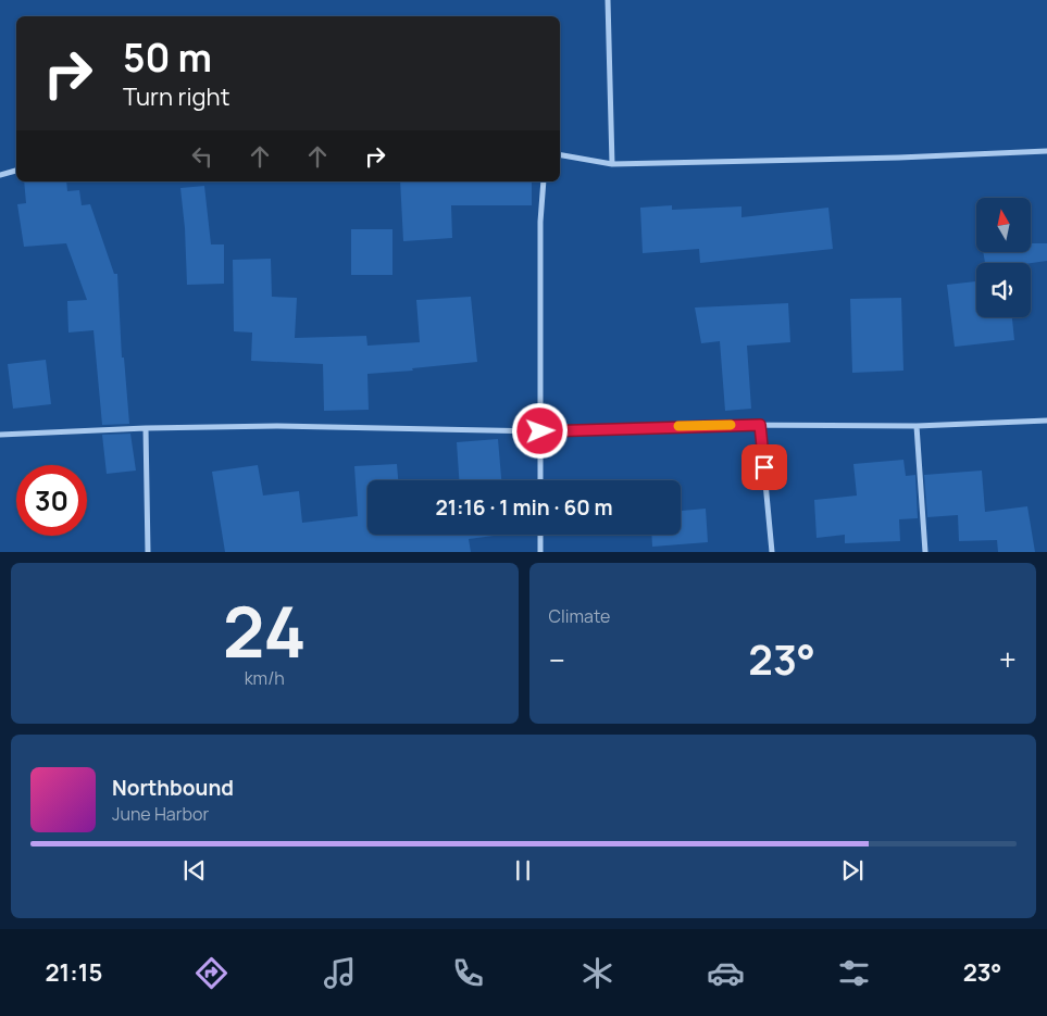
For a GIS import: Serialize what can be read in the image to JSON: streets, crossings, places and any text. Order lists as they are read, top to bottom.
{
  "north": "top",
  "page": {
    "turn": ["50 m", "Turn right"],
    "limit": "30",
    "trip": "21:16 · 1 min · 60 m",
    "tile": [
      ["24", "km/h"],
      "Climate"
    ],
    "heat": ["−", "23°", "+"],
    "song": ["Northbound", "June Harbor"],
    "tabs": ["21:15", "23°"]
  }
}
